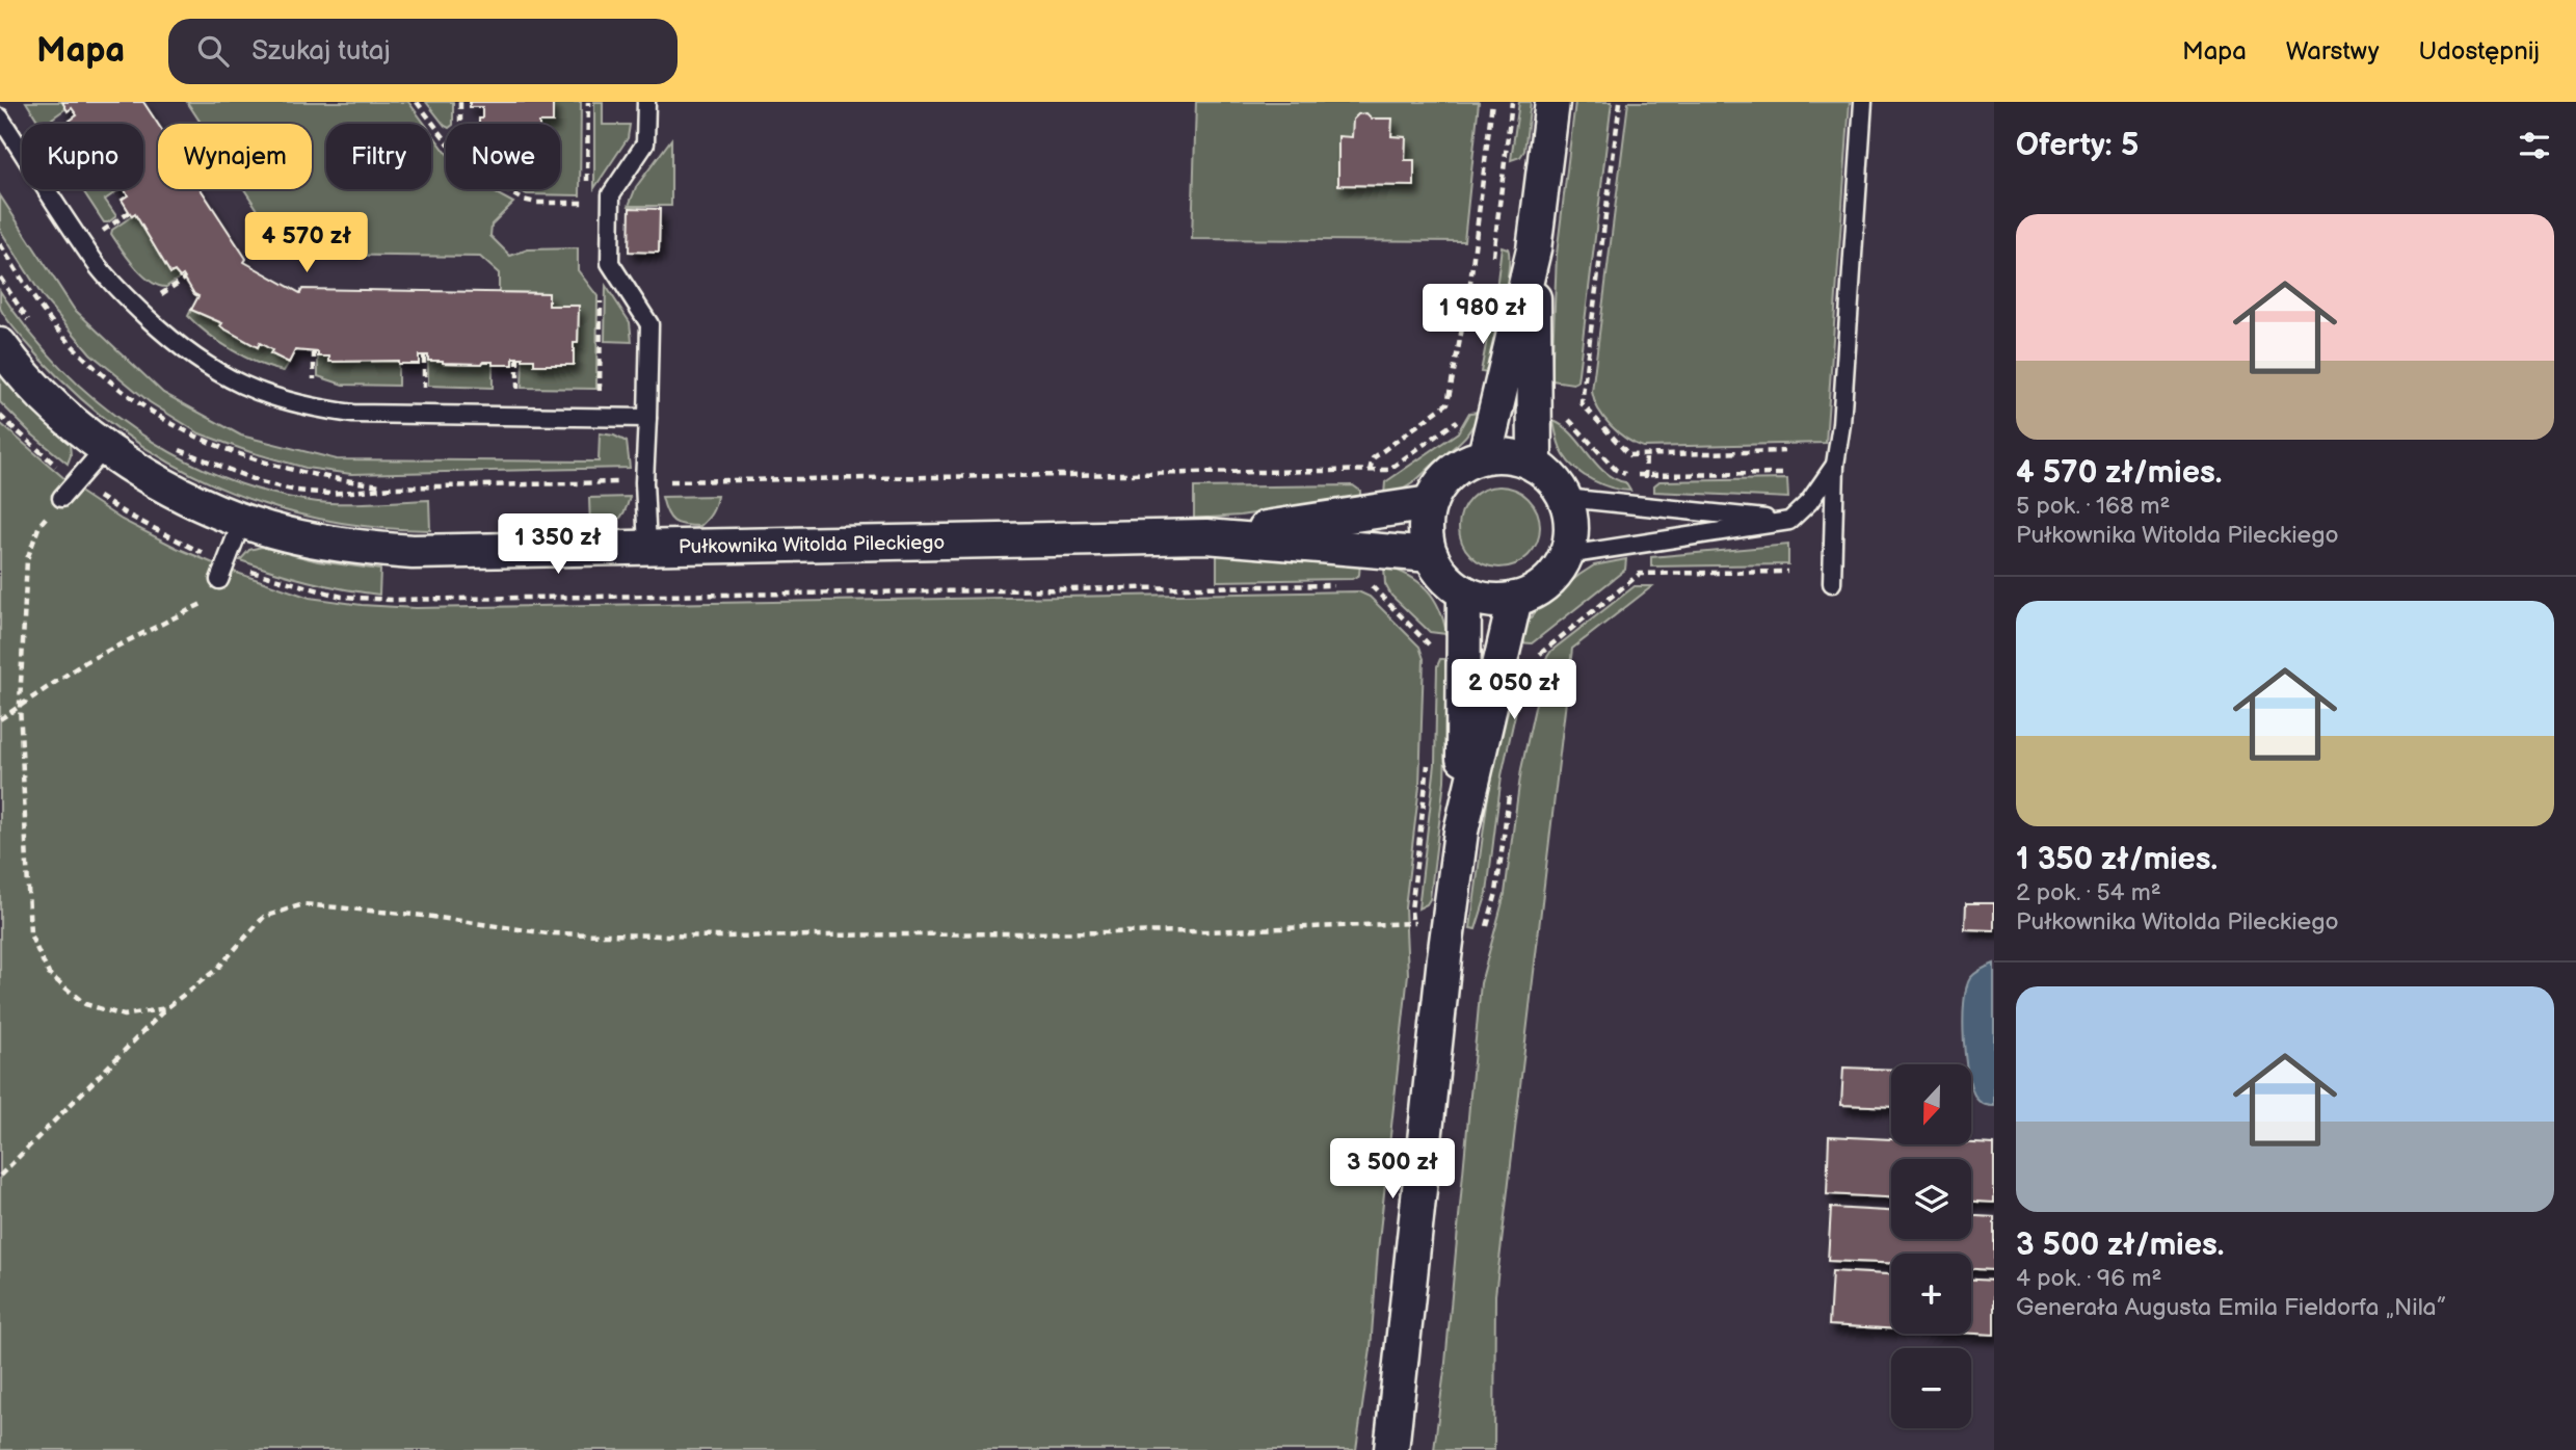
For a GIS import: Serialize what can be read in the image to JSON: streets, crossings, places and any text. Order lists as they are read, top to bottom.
{
  "streets": {
    "street": ["Pułkownika Witolda Pileckiego"]
  },
  "north": "bottom",
  "page": {
    "header": "Mapa",
    "search": "Szukaj tutaj",
    "nav": ["Mapa", "Warstwy", "Udostępnij"],
    "heading": "Oferty: 5",
    "chip": [
      "Kupno",
      "Wynajem",
      "Filtry",
      "Nowe"
    ],
    "list": [
      {
        "name": "4 570 zł/mies.",
        "note": "5 pok. · 168 m² · Pułkownika Witolda Pileckiego"
      },
      {
        "name": "1 350 zł/mies.",
        "note": "2 pok. · 54 m² · Pułkownika Witolda Pileckiego"
      },
      {
        "name": "3 500 zł/mies.",
        "note": "4 pok. · 96 m² · Generała Augusta Emila Fieldorfa „Nila”"
      }
    ],
    "price": [
      "4 570 zł",
      "1 980 zł",
      "1 350 zł",
      "2 050 zł",
      "3 500 zł"
    ],
    "map_buttons": ["+", "−"]
  }
}
